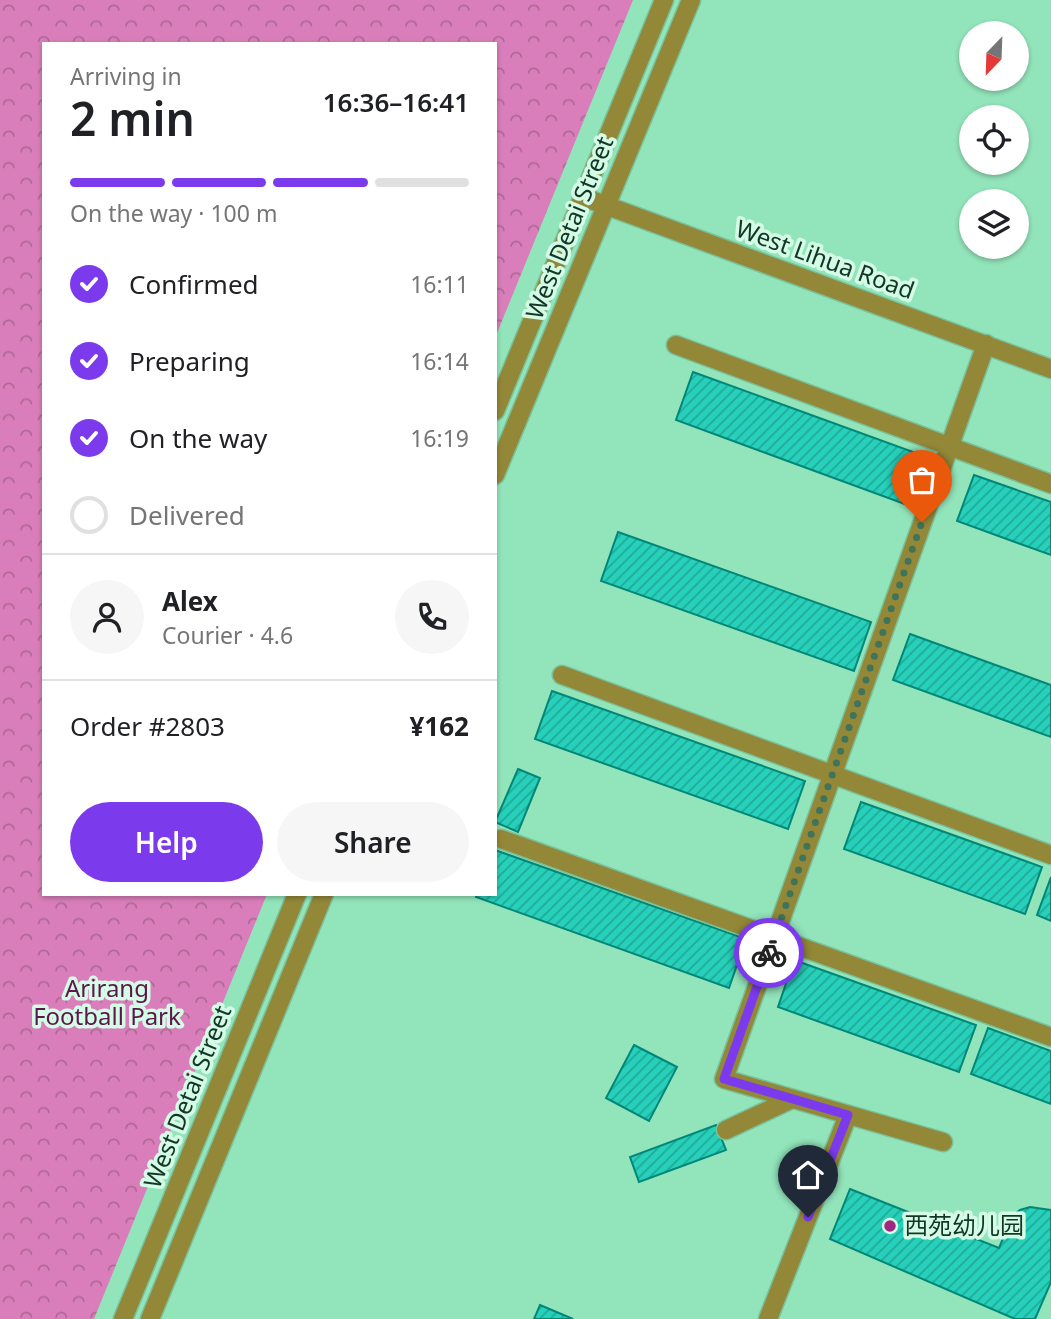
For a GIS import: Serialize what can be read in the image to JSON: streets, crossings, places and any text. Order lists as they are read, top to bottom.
{
  "streets": {
    "street": ["West Detai Street", "West Lihua Road"]
  },
  "crossings": [
    ["West Detai Street", "West Lihua Road"]
  ],
  "parks": ["Arirang Football Park"],
  "places": ["西苑幼儿园"],
  "north": "bottom left",
  "page": {
    "heading": ["2 min", "Arriving in", "16:36–16:41"],
    "panel": [
      "Alex",
      "Courier · 4.6",
      "Order #2803",
      "¥162"
    ],
    "bar": "On the way · 100 m",
    "list": [
      ["Confirmed", "16:11"],
      ["Preparing", "16:14"],
      ["On the way", "16:19"],
      "Delivered"
    ],
    "buttons": ["Help", "Share"]
  }
}
